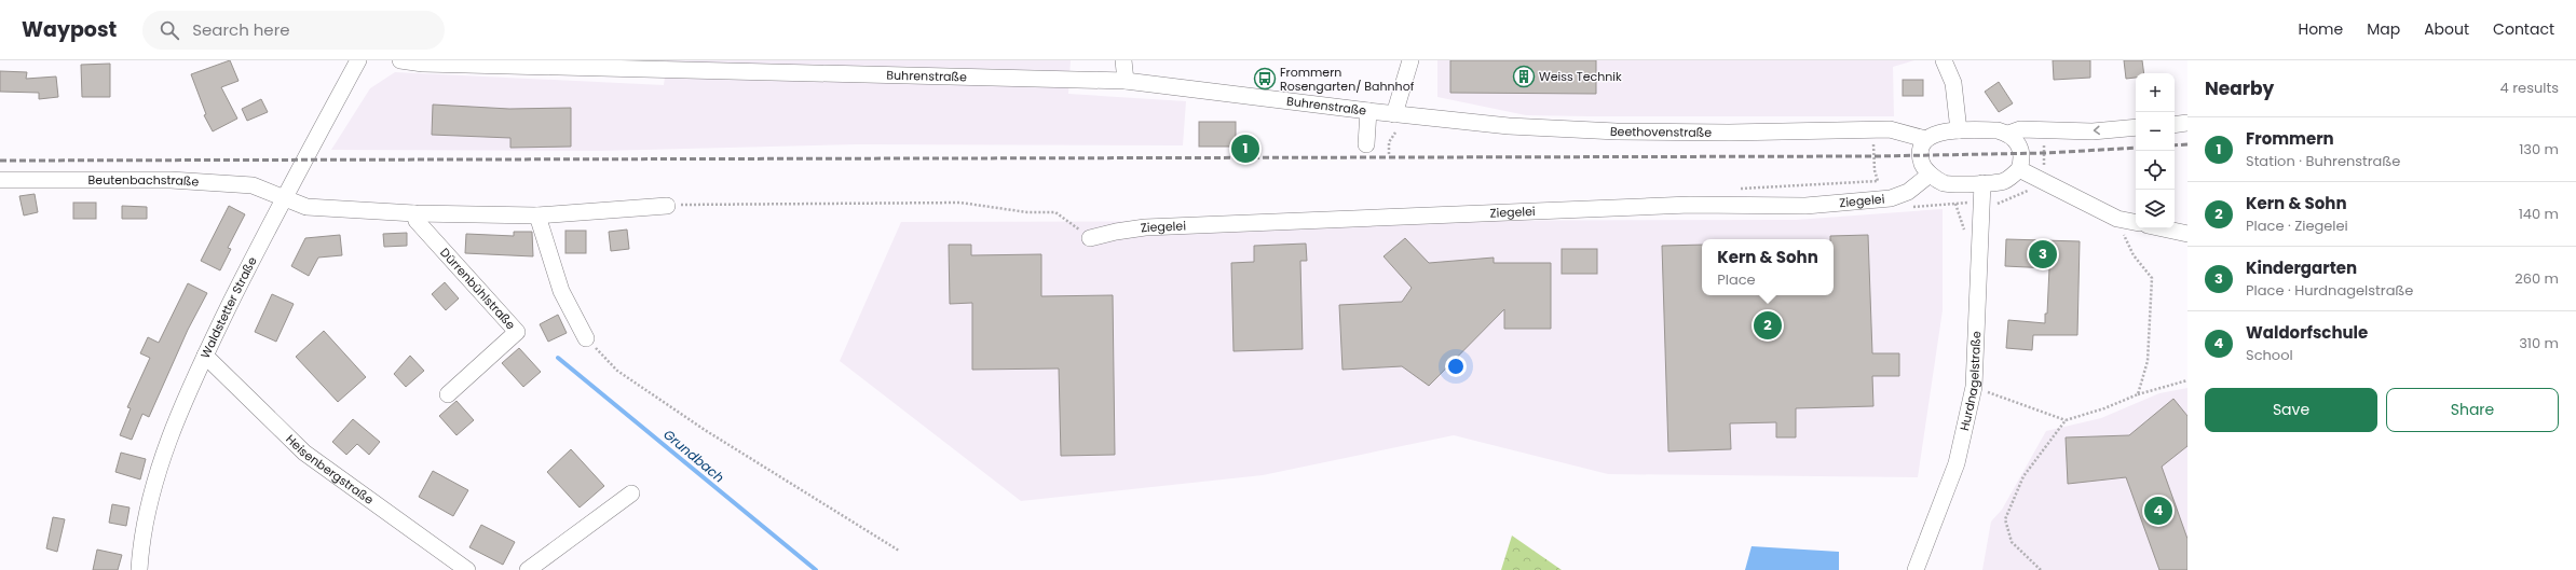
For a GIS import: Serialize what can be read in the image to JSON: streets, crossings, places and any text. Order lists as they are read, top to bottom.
{
  "streets": {
    "street": [
      "Buhrenstraße",
      "Beethovenstraße",
      "Beutenbachstraße",
      "Ziegelei",
      "Dürrenbühlstraße",
      "Waldstetter Straße",
      "Hurdnagelstraße",
      "Heisenbergstraße"
    ]
  },
  "crossings": [
    ["Buhrenstraße", "Beethovenstraße"],
    ["Beutenbachstraße", "Waldstetter Straße"],
    ["Waldstetter Straße", "Heisenbergstraße"]
  ],
  "water": ["Grundbach"],
  "places": {
    "building": ["Weiss Technik"],
    "bus stop": ["Frommern Rosengarten/ Bahnhof"]
  },
  "page": {
    "header": "Waypost",
    "search": "Search here",
    "nav": [
      "Home",
      "Map",
      "About",
      "Contact"
    ],
    "heading": ["Nearby", "4 results"],
    "map_buttons": ["+", "−"],
    "list": [
      {
        "mark": "1",
        "name": "Frommern",
        "note": "Station · Buhrenstraße",
        "value": "130 m"
      },
      {
        "mark": "2",
        "name": "Kern & Sohn",
        "note": "Place · Ziegelei",
        "value": "140 m"
      },
      {
        "mark": "3",
        "name": "Kindergarten",
        "note": "Place · Hurdnagelstraße",
        "value": "260 m"
      },
      {
        "mark": "4",
        "name": "Waldorfschule",
        "note": "School",
        "value": "310 m"
      }
    ],
    "pins": [
      "1",
      "3",
      "2",
      "4"
    ],
    "popup": ["Kern & Sohn", "Place"],
    "buttons": ["Save", "Share"]
  }
}
